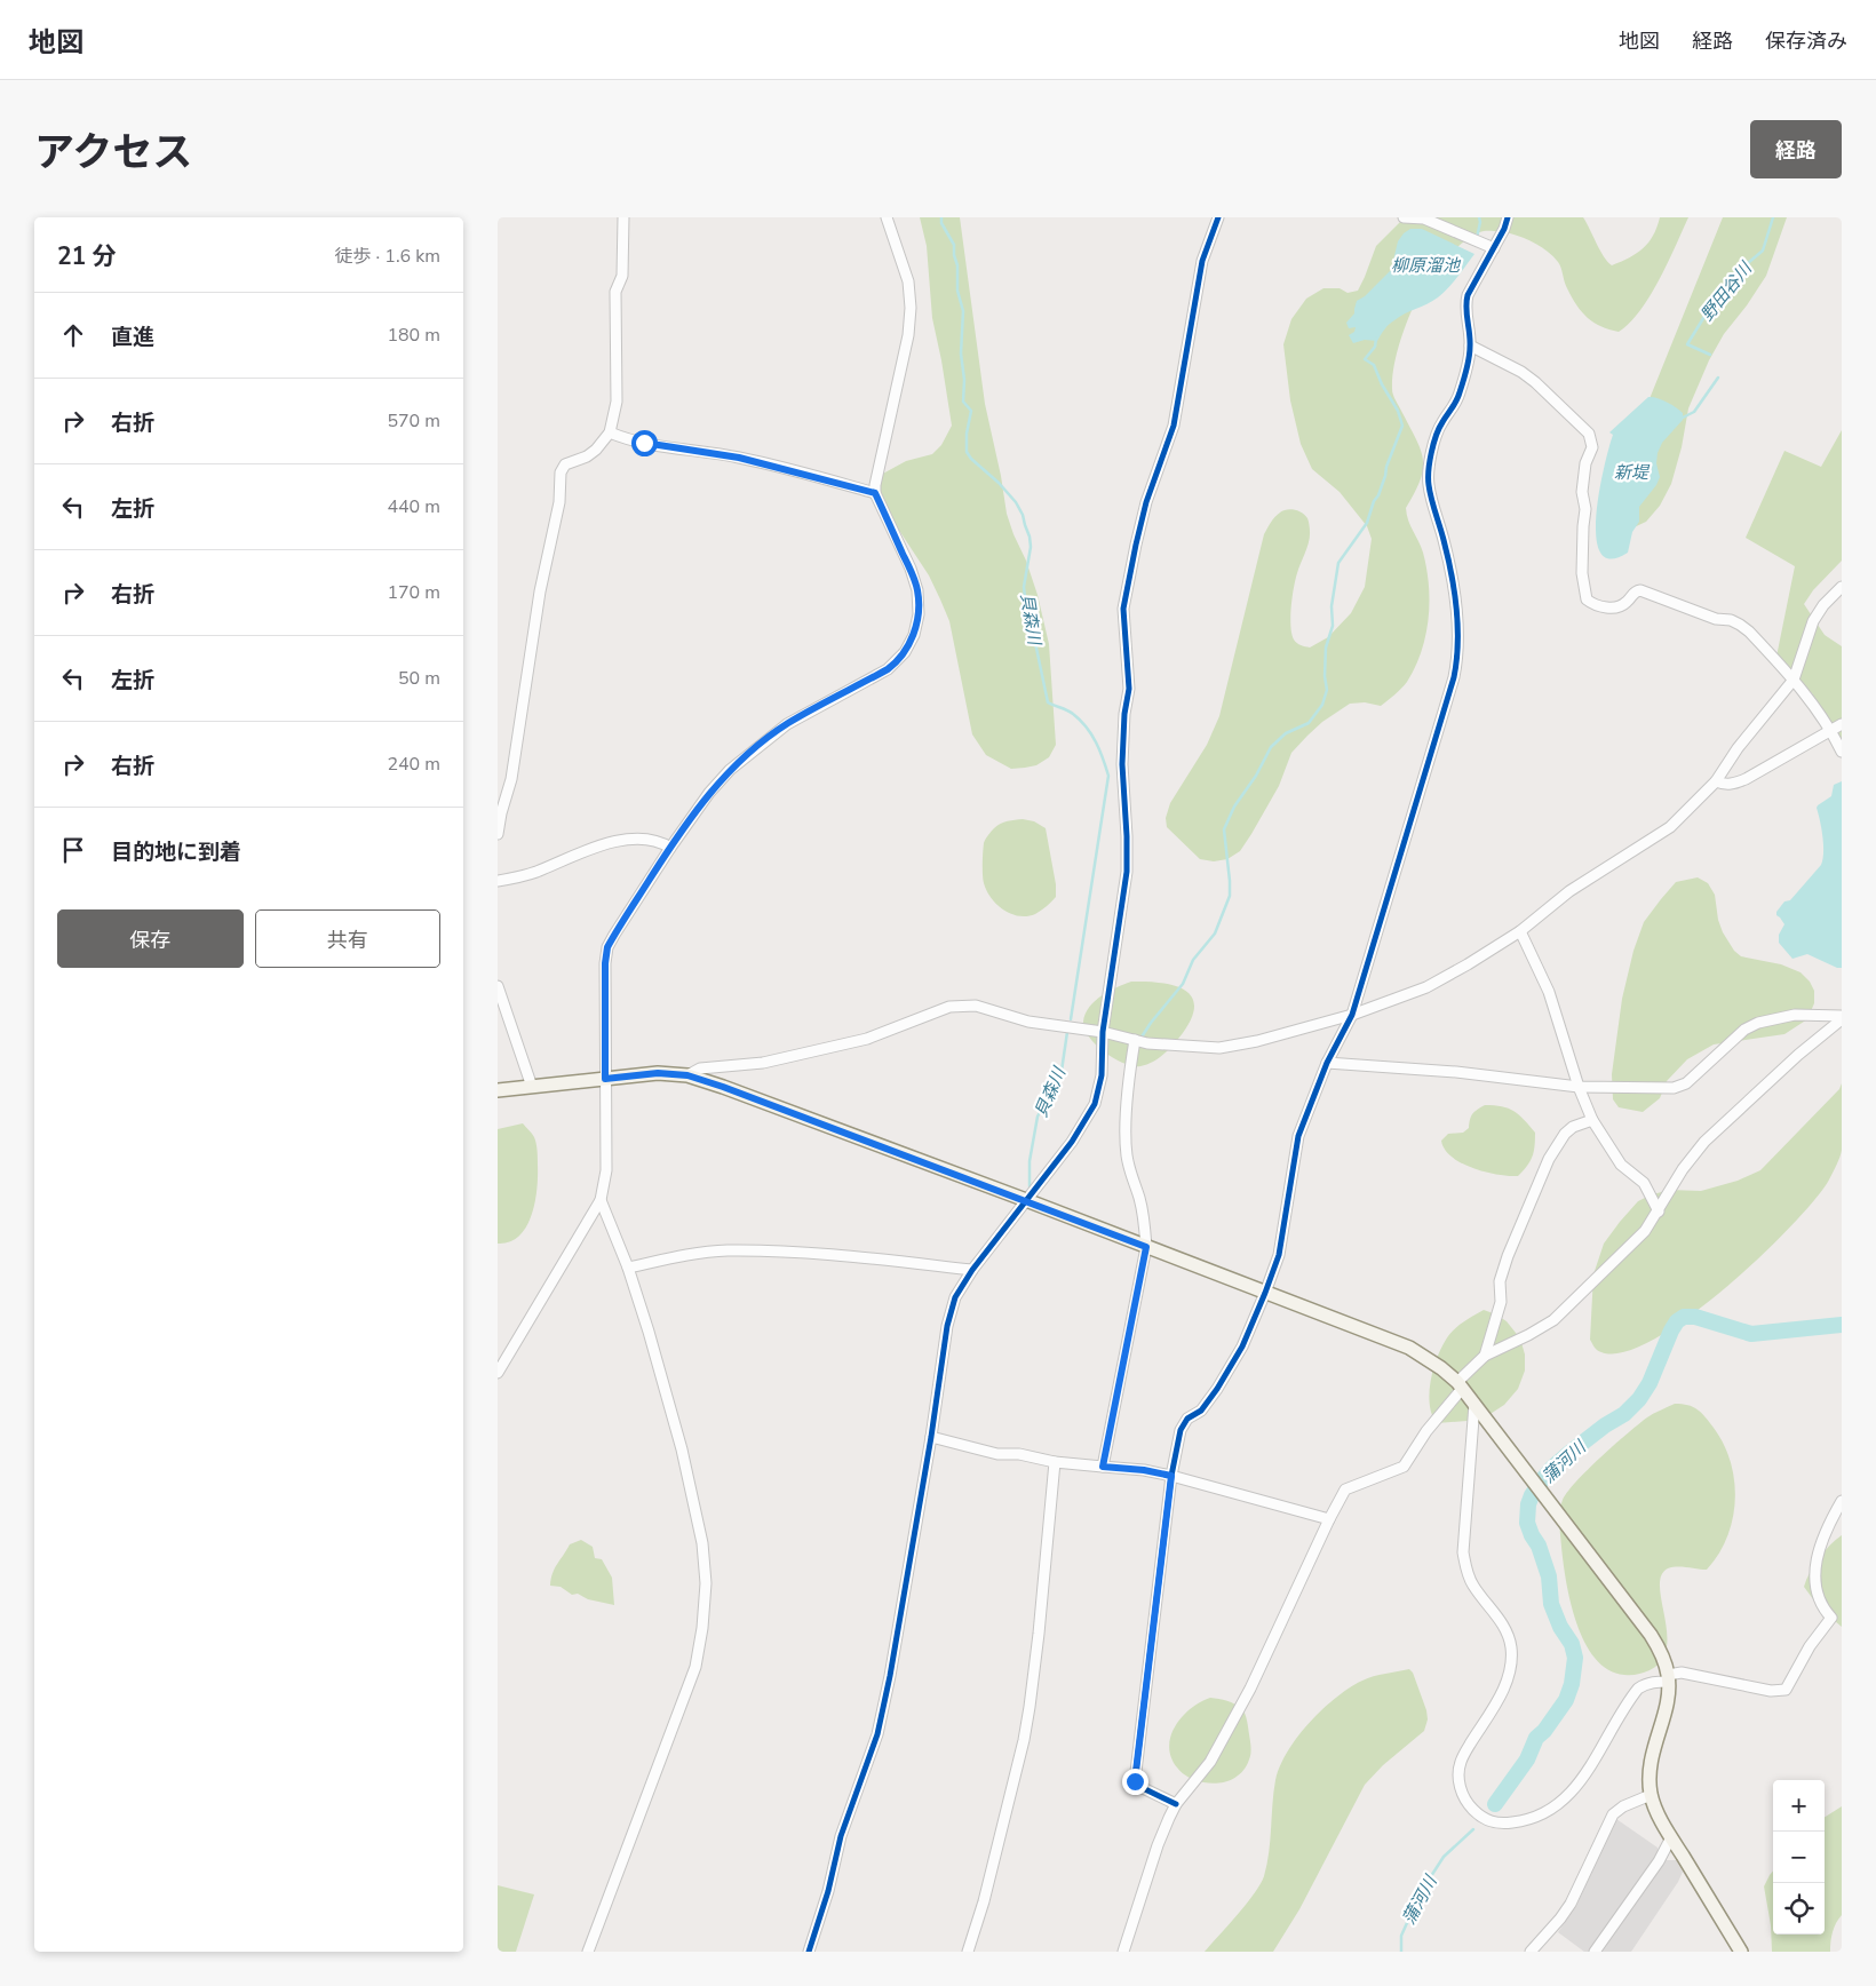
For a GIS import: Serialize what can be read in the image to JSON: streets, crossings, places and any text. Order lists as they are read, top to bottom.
{
  "water": [
    "柳原溜池",
    "野田谷川",
    "新堤",
    "貝森川",
    "蒲河川"
  ],
  "page": {
    "header": "地図",
    "nav": ["地図", "経路", "保存済み"],
    "title": "アクセス",
    "buttons": [
      "経路",
      ["保存", "共有"]
    ],
    "heading": ["21 分", "徒歩 · 1.6 km"],
    "list": [
      ["直進", "180 m"],
      ["右折", "570 m"],
      ["左折", "440 m"],
      ["右折", "170 m"],
      ["左折", "50 m"],
      ["右折", "240 m"],
      "目的地に到着"
    ],
    "map_buttons": ["+", "−"]
  }
}
